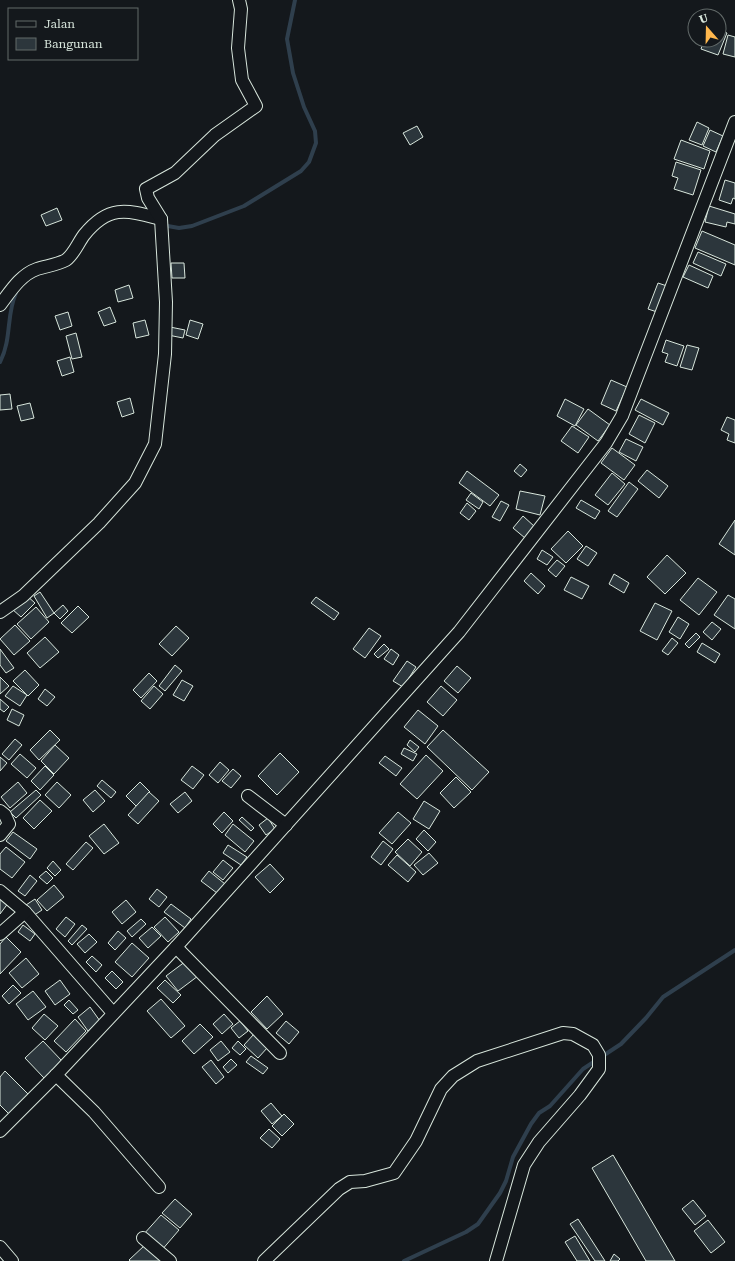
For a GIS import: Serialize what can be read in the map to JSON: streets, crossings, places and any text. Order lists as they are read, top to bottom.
{
  "legend": ["Jalan", "Bangunan"],
  "north": "top"
}
